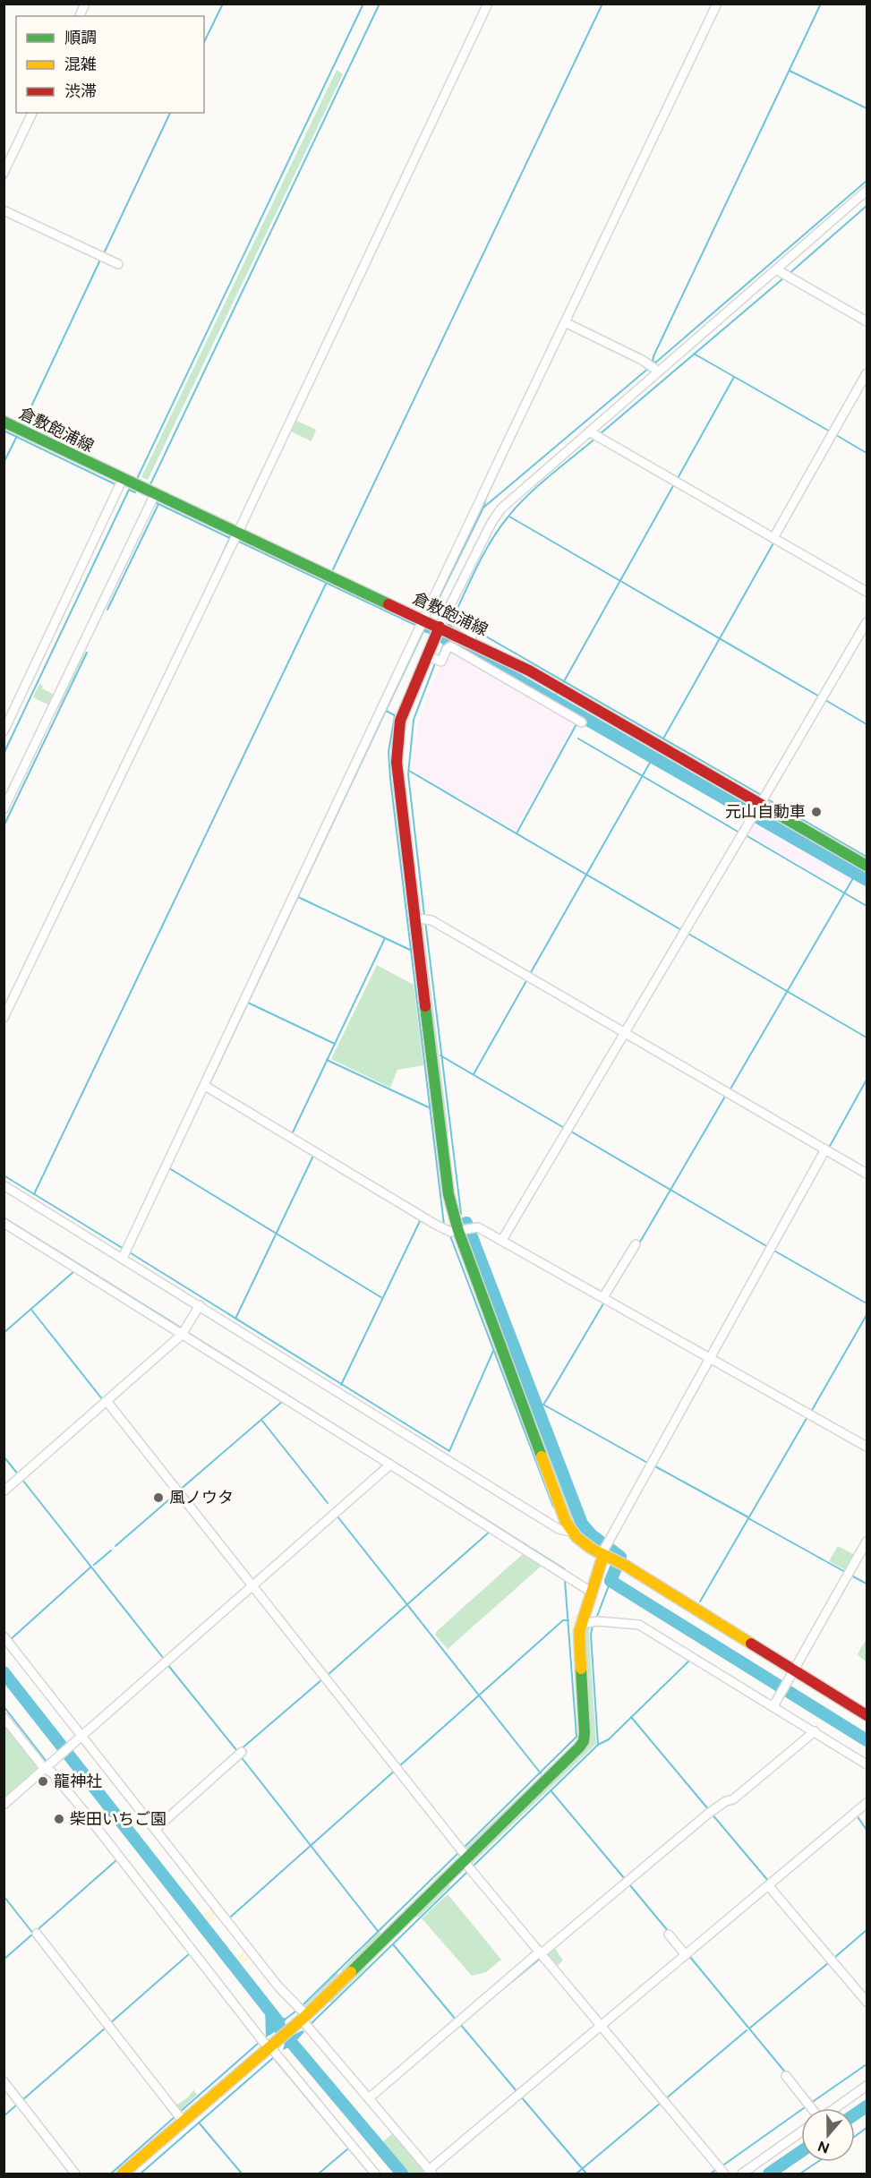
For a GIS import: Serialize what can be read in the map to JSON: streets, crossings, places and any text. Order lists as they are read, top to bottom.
{
  "streets": {
    "street": ["倉敷飽浦線"]
  },
  "places": [
    "元山自動車",
    "風ノウタ",
    "龍神社",
    "柴田いちご園"
  ],
  "legend": ["順調", "混雑", "渋滞"],
  "north": "bottom"
}
